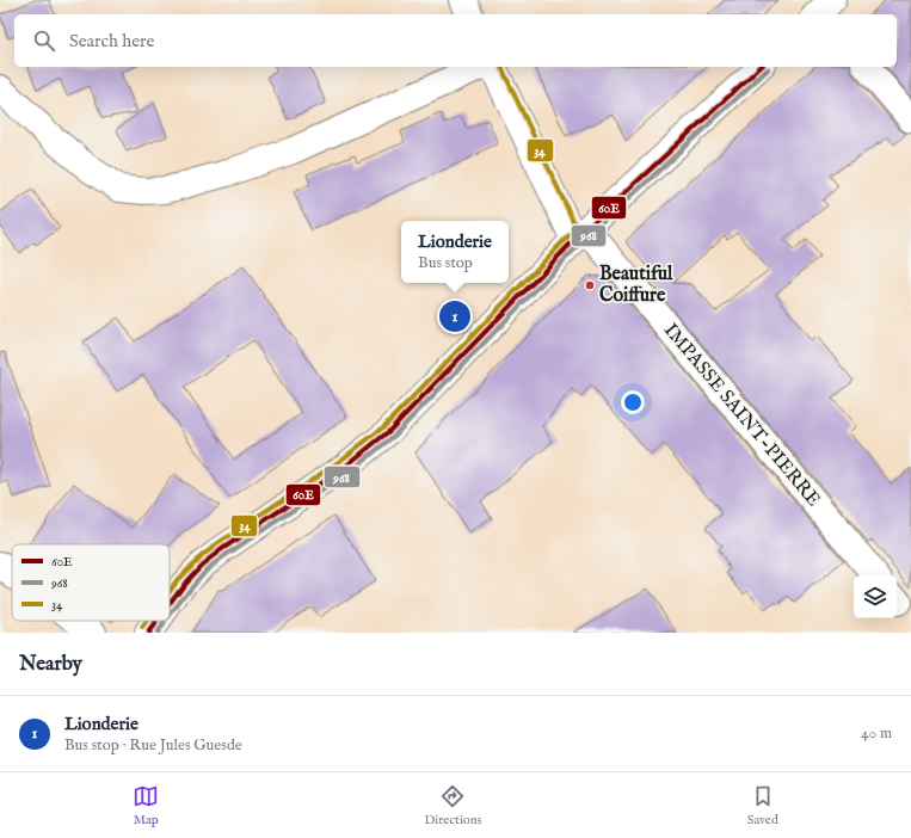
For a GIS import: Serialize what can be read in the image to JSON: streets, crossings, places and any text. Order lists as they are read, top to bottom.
{
  "streets": {
    "street": ["IMPASSE SAINT-PIERRE"]
  },
  "places": ["Beautiful Coiffure"],
  "lines": ["transit line 60E", "transit line 34", "transit line 968"],
  "legend": ["60E", "968", "34"],
  "page": {
    "search": "Search here",
    "popup": ["Lionderie", "Bus stop"],
    "pins": "1",
    "heading": "Nearby",
    "list": [
      {
        "mark": "1",
        "name": "Lionderie",
        "note": "Bus stop · Rue Jules Guesde",
        "value": "40 m"
      }
    ],
    "nav": ["Map", "Directions", "Saved"]
  }
}
